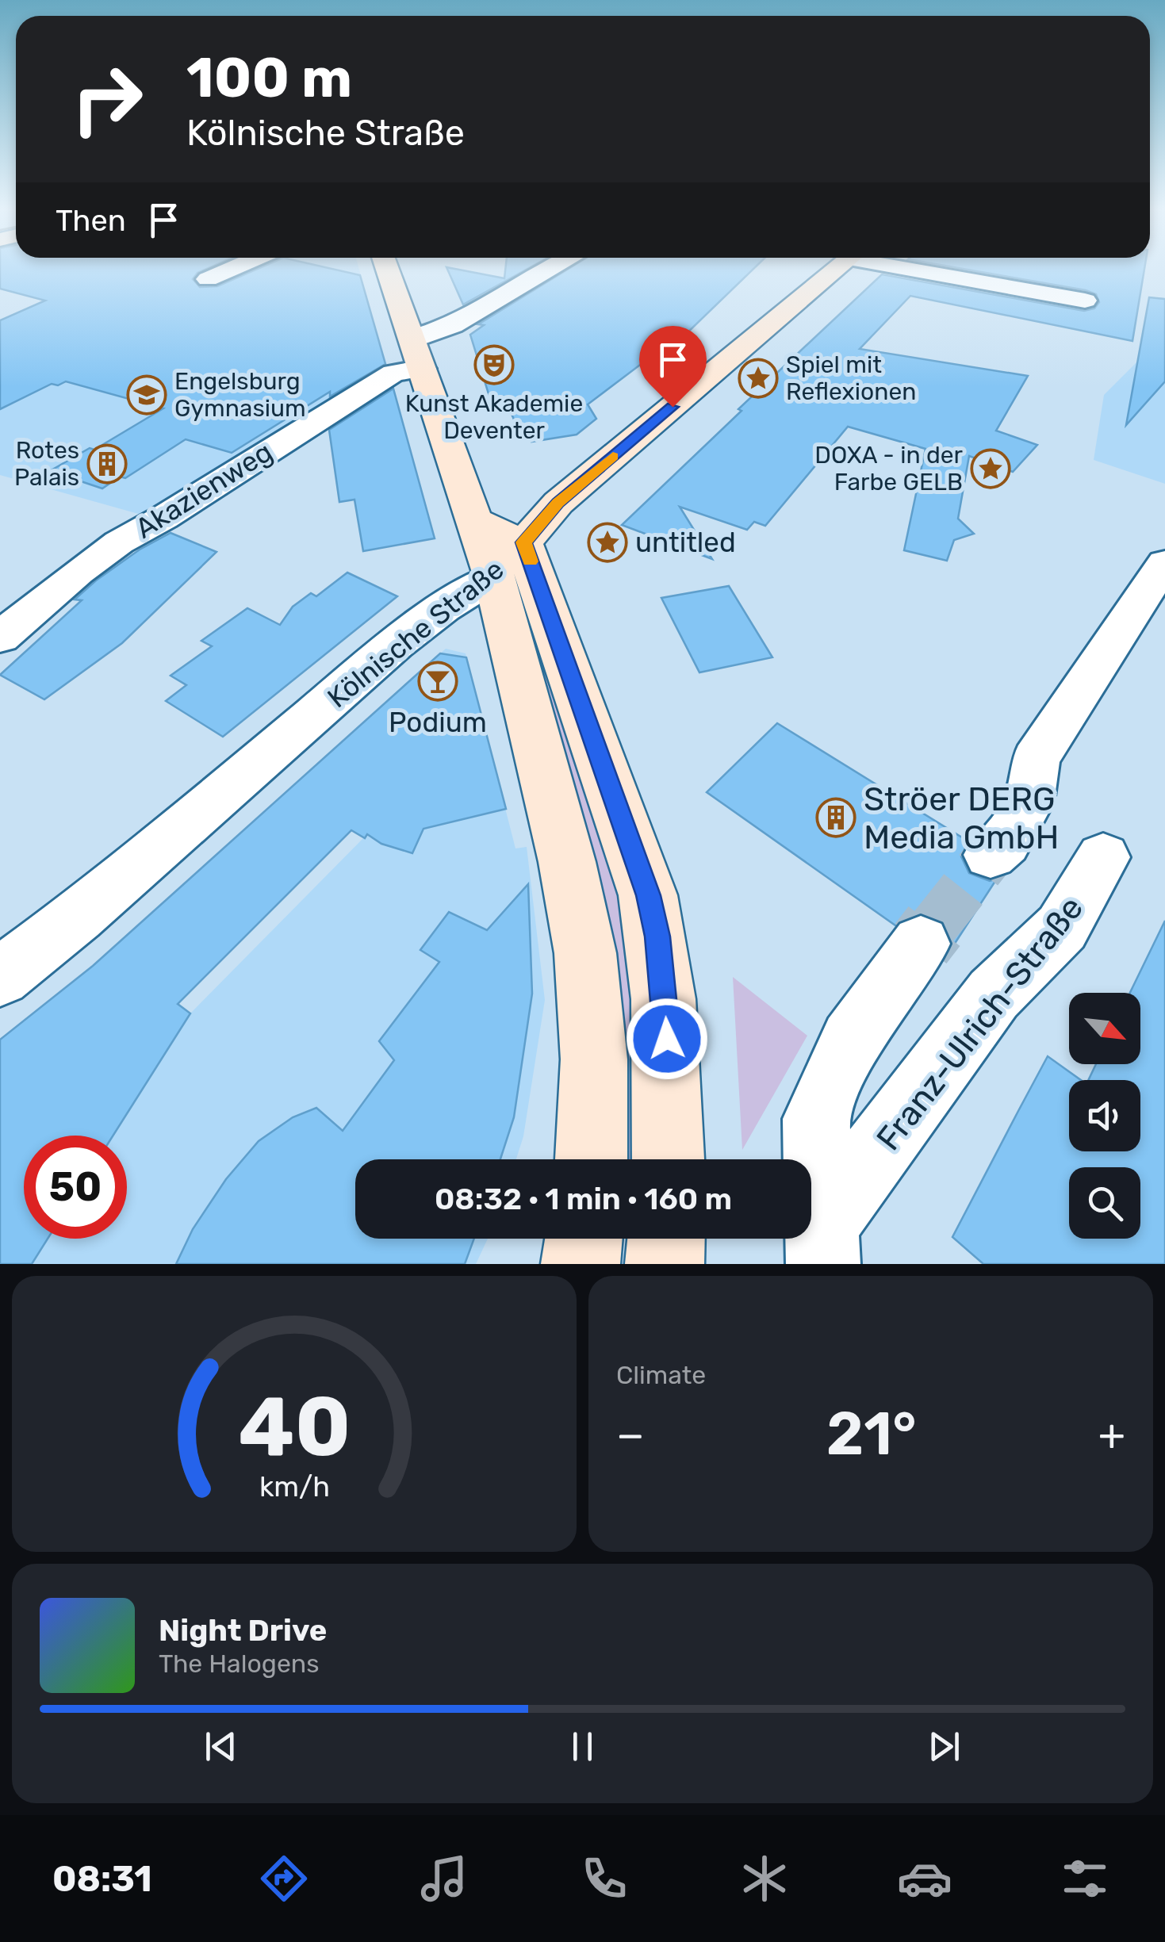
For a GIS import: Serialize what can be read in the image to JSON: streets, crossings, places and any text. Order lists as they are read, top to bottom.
{
  "streets": {
    "main road": ["Kölnische Straße"],
    "street": ["Akazienweg", "Franz-Ulrich-Straße"]
  },
  "places": {
    "theatre": ["Kunst Akademie Deventer"],
    "place": ["Spiel mit Reflexionen", "DOXA - in der Farbe GELB", "untitled"],
    "school or university": ["Engelsburg Gymnasium"],
    "building": ["Rotes Palais", "Ströer DERG Media GmbH"],
    "bar": ["Podium"]
  },
  "north": "bottom right",
  "page": {
    "turn": ["100 m", "Kölnische Straße"],
    "then": "Then",
    "limit": "50",
    "trip": "08:32 · 1 min · 160 m",
    "tile": "Climate",
    "heat": ["−", "21°", "+"],
    "song": ["Night Drive", "The Halogens"],
    "tabs": "08:31",
    "gauge": ["40", "km/h"]
  }
}
